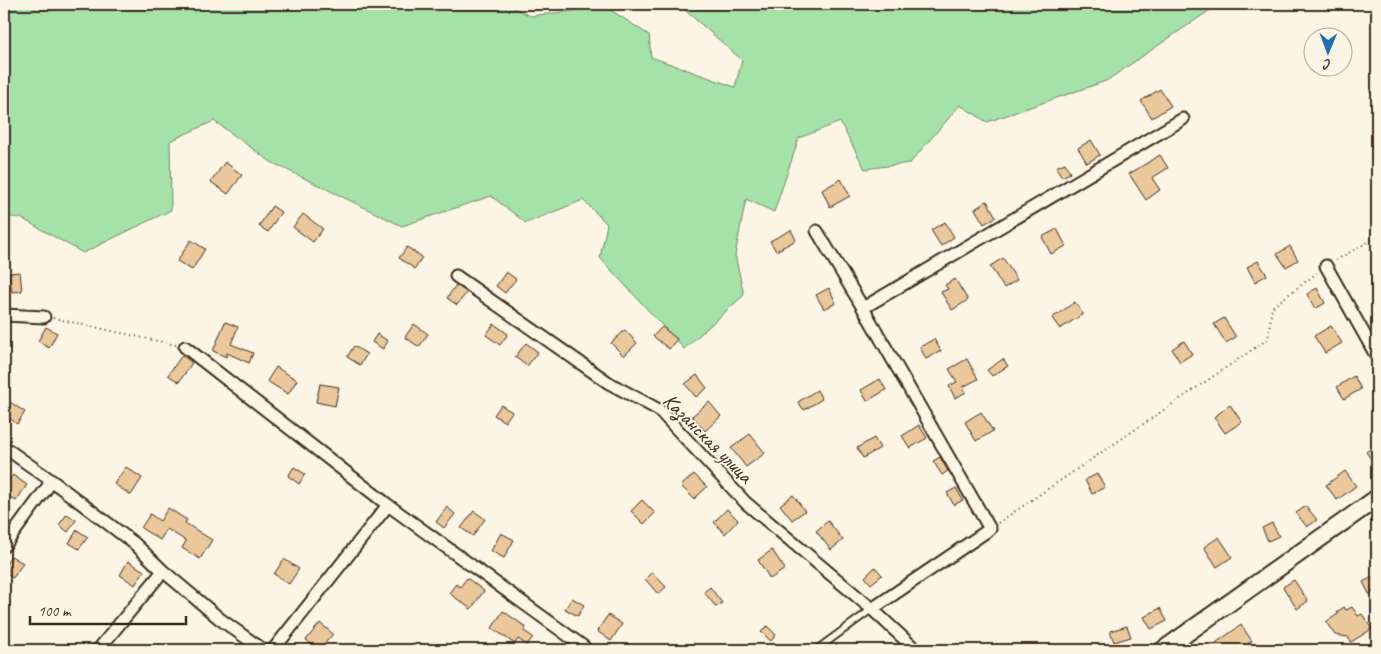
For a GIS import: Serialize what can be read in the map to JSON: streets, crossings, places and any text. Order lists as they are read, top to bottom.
{
  "streets": {
    "street": ["Казанская улица"]
  },
  "scale_bar": "100 m",
  "north": "bottom"
}
